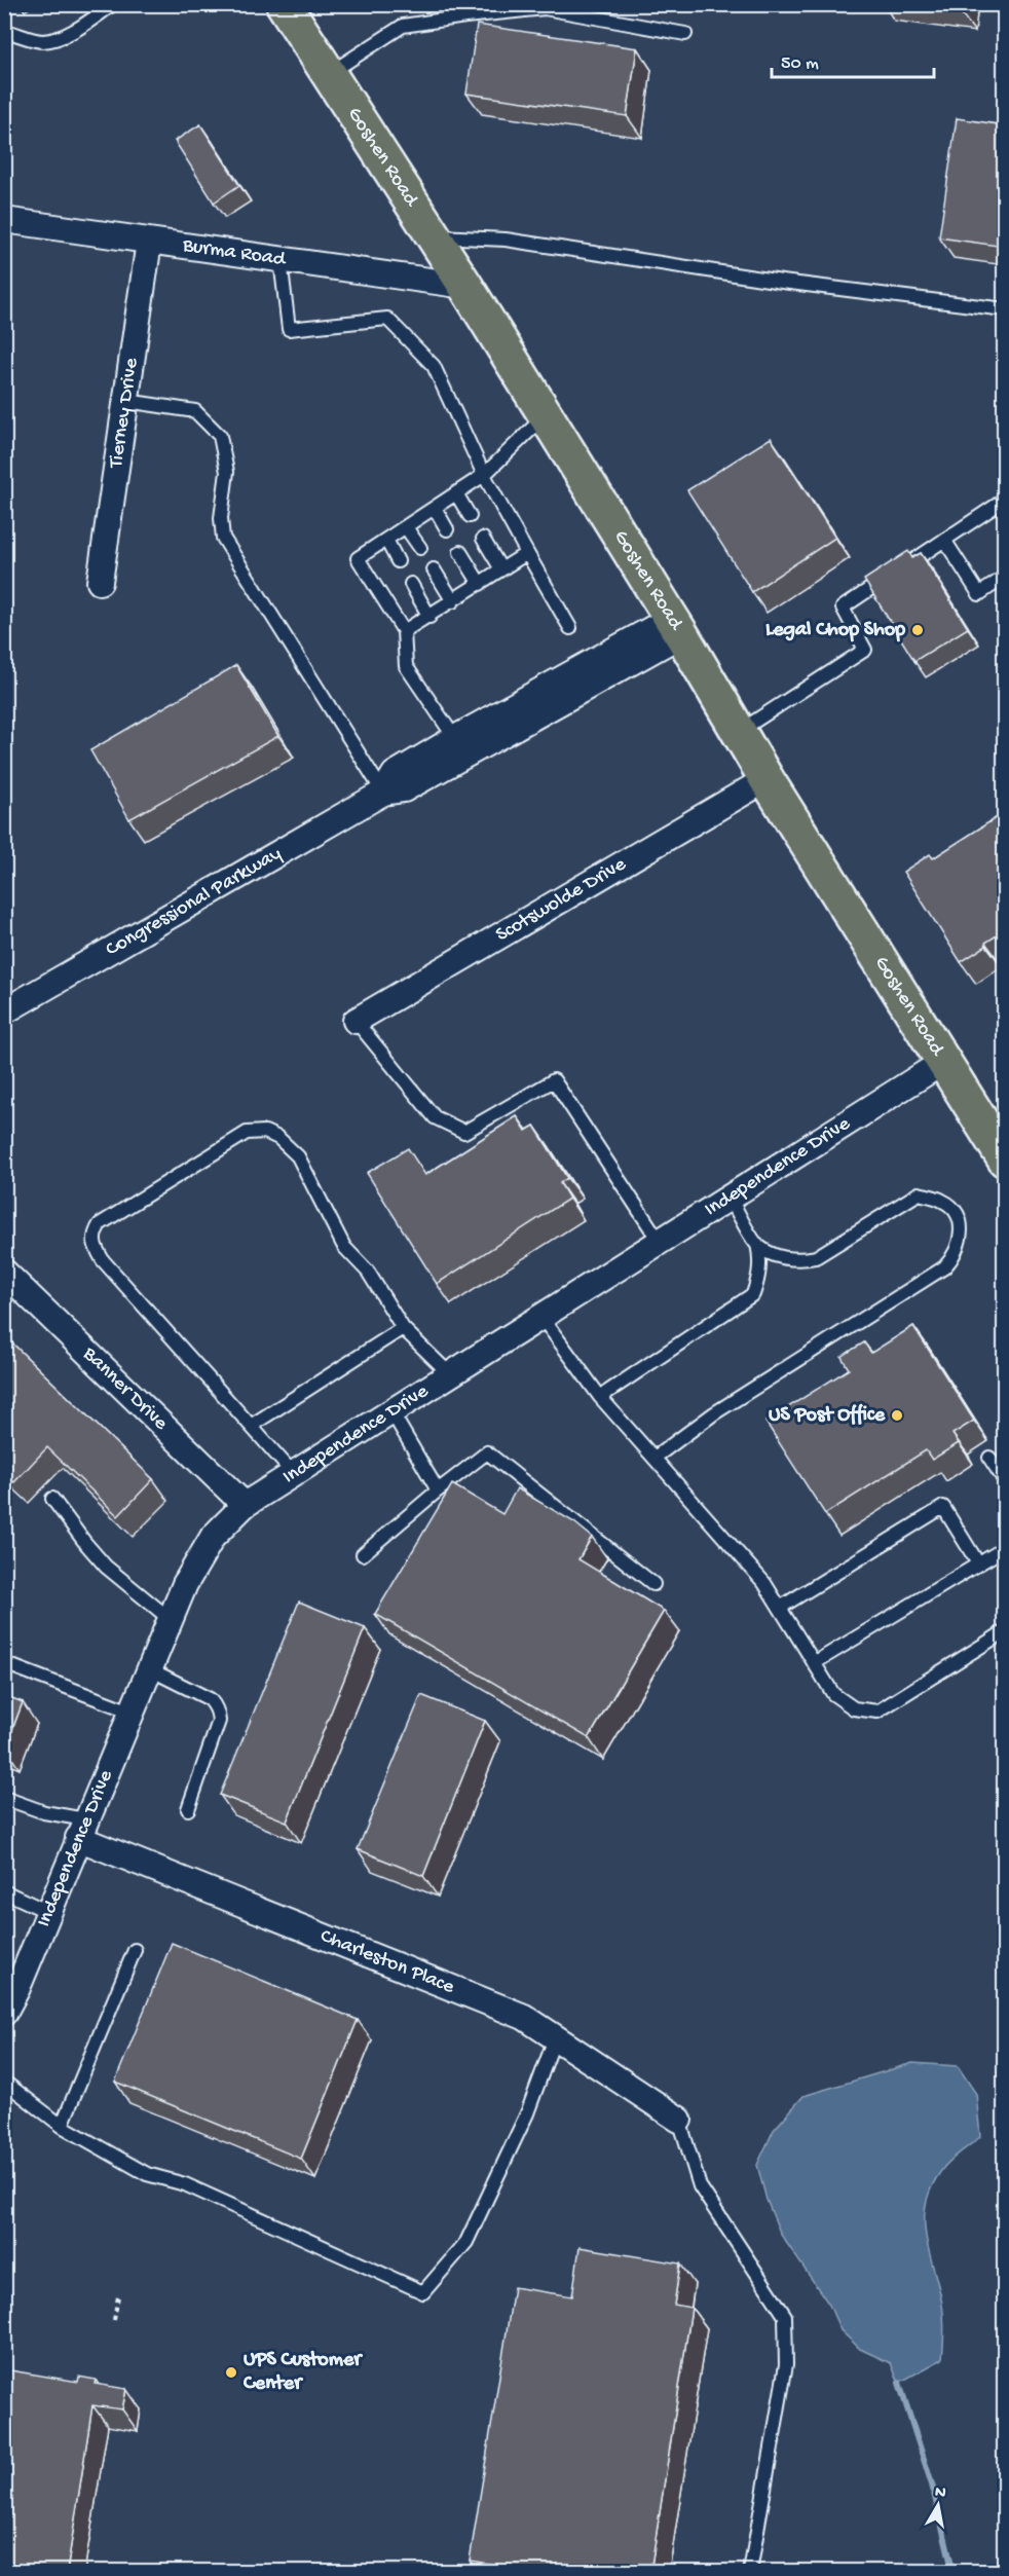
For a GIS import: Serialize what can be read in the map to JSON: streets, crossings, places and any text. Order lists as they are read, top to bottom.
{
  "streets": {
    "main road": ["Goshen Road"],
    "street": [
      "Burma Road",
      "Tierney Drive",
      "Scotswolde Drive",
      "Congressional Parkway",
      "Independence Drive",
      "Banner Drive",
      "Charleston Place"
    ]
  },
  "crossings": [
    ["Goshen Road", "Burma Road"],
    ["Goshen Road", "Scotswolde Drive"],
    ["Goshen Road", "Congressional Parkway"],
    ["Goshen Road", "Independence Drive"],
    ["Burma Road", "Tierney Drive"],
    ["Independence Drive", "Banner Drive"],
    ["Independence Drive", "Charleston Place"]
  ],
  "places": ["Legal Chop Shop", "US Post Office", "UPS Customer Center"],
  "scale_bar": "50 m",
  "north": "top"
}
